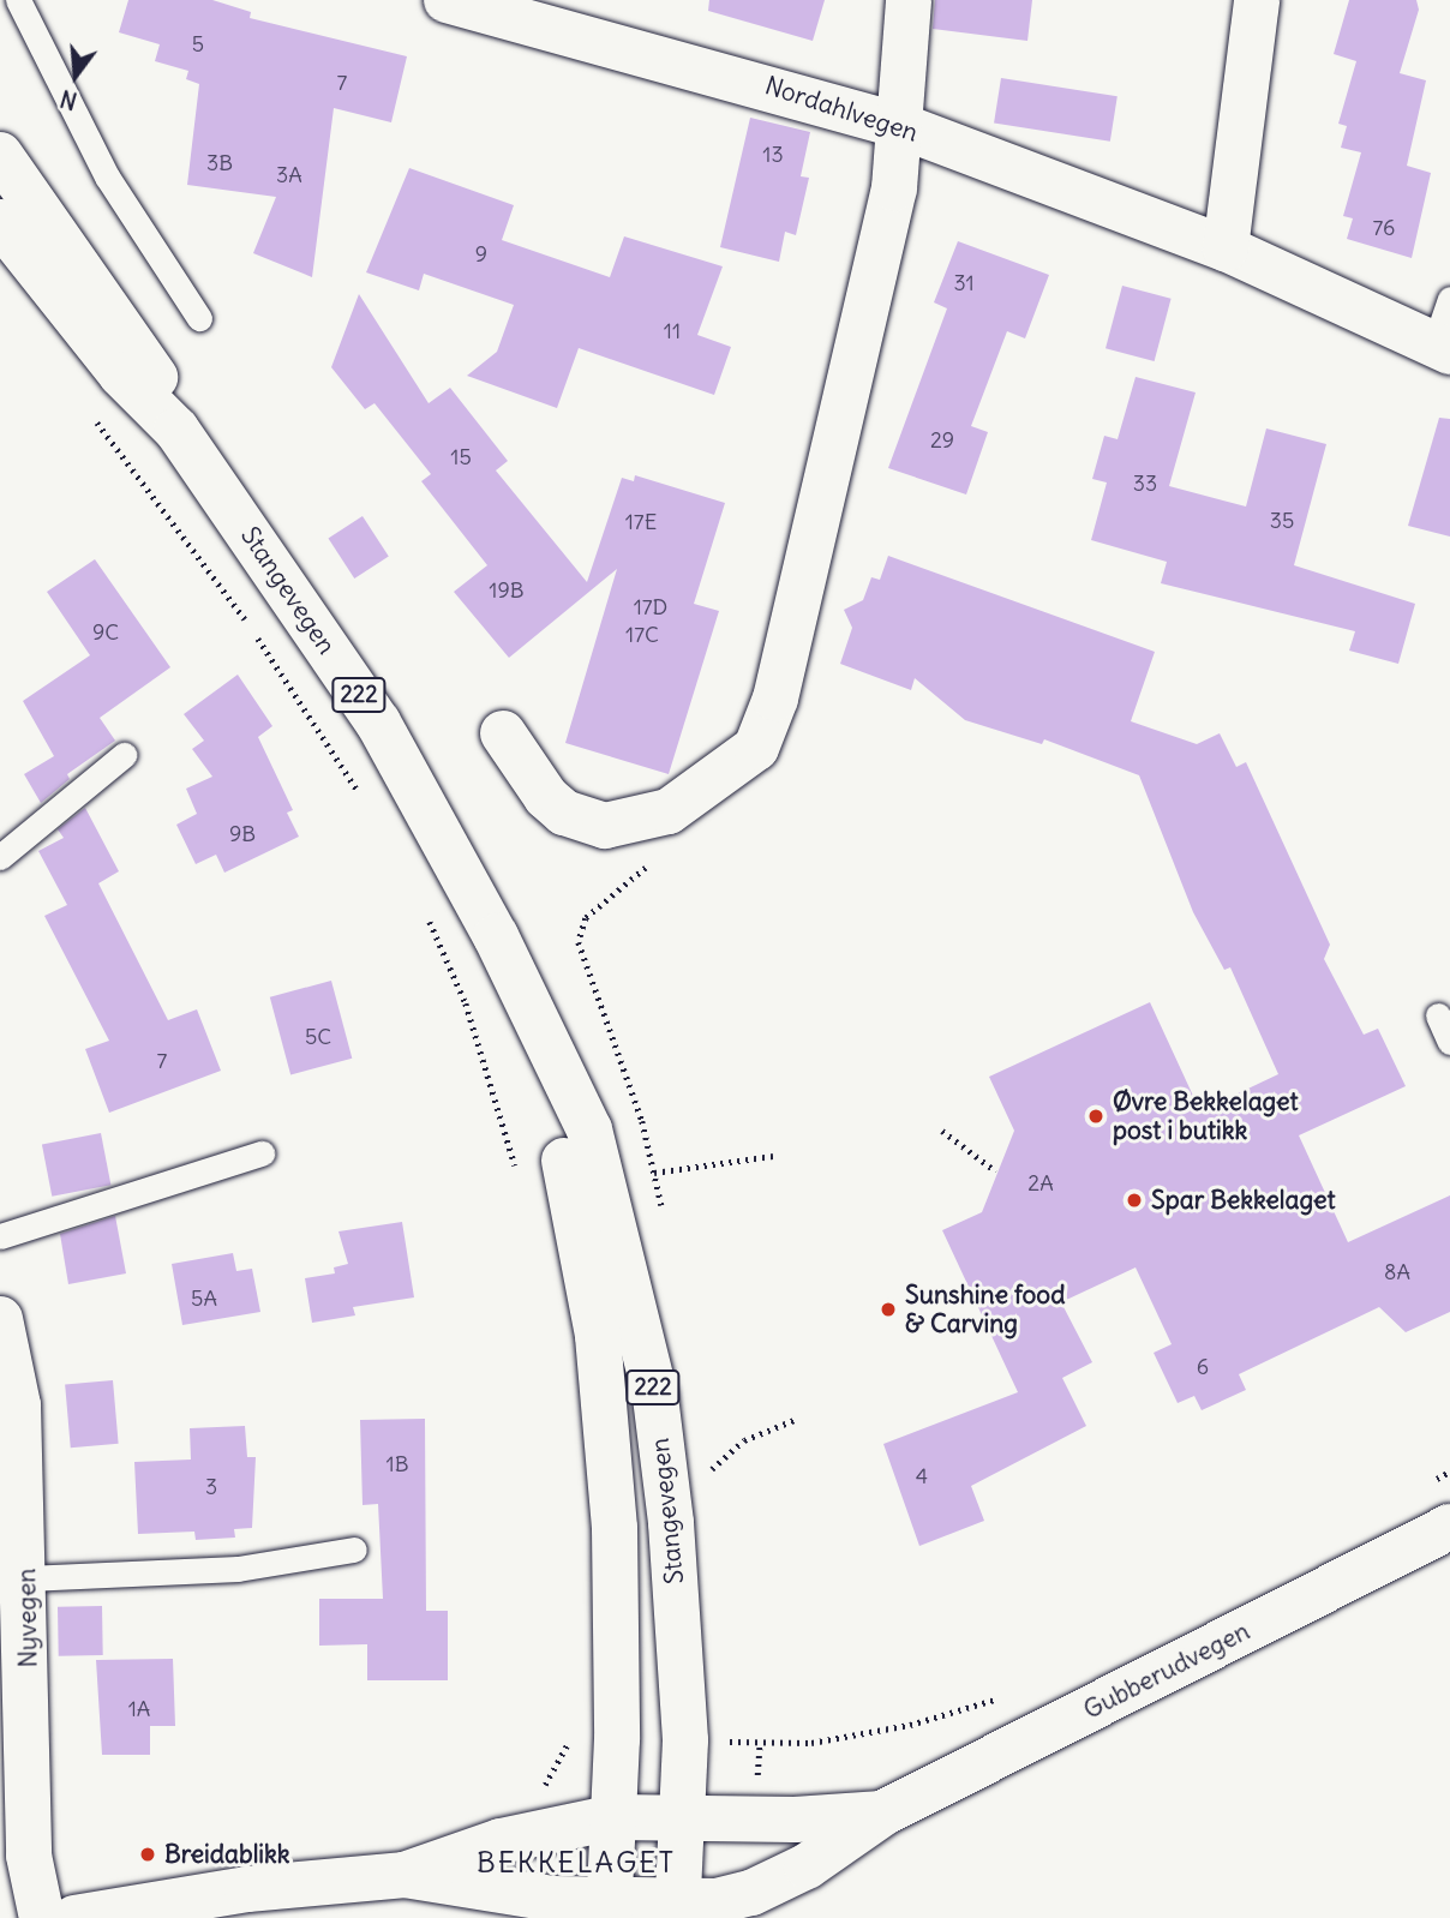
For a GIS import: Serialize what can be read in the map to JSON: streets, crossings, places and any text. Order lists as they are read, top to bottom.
{
  "streets": {
    "main road": [
      "Nordahlvegen",
      "Stangevegen",
      "222",
      "Nyvegen",
      "Gubberudvegen"
    ]
  },
  "crossings": [
    ["Stangevegen", "Gubberudvegen"]
  ],
  "districts": ["BEKKELAGET"],
  "places": [
    "Øvre Bekkelaget post i butikk",
    "Spar Bekkelaget",
    "Sunshine food & Carving",
    "Breidablikk"
  ],
  "house_numbers": [
    "5",
    "7",
    "13",
    "3B",
    "3A",
    "76",
    "9",
    "31",
    "11",
    "29",
    "15",
    "33",
    "35",
    "17E",
    "19B",
    "17D",
    "9C",
    "17C",
    "9B",
    "5C",
    "7",
    "2A",
    "8A",
    "5A",
    "6",
    "1B",
    "4",
    "3",
    "1A"
  ],
  "north": "bottom"
}
